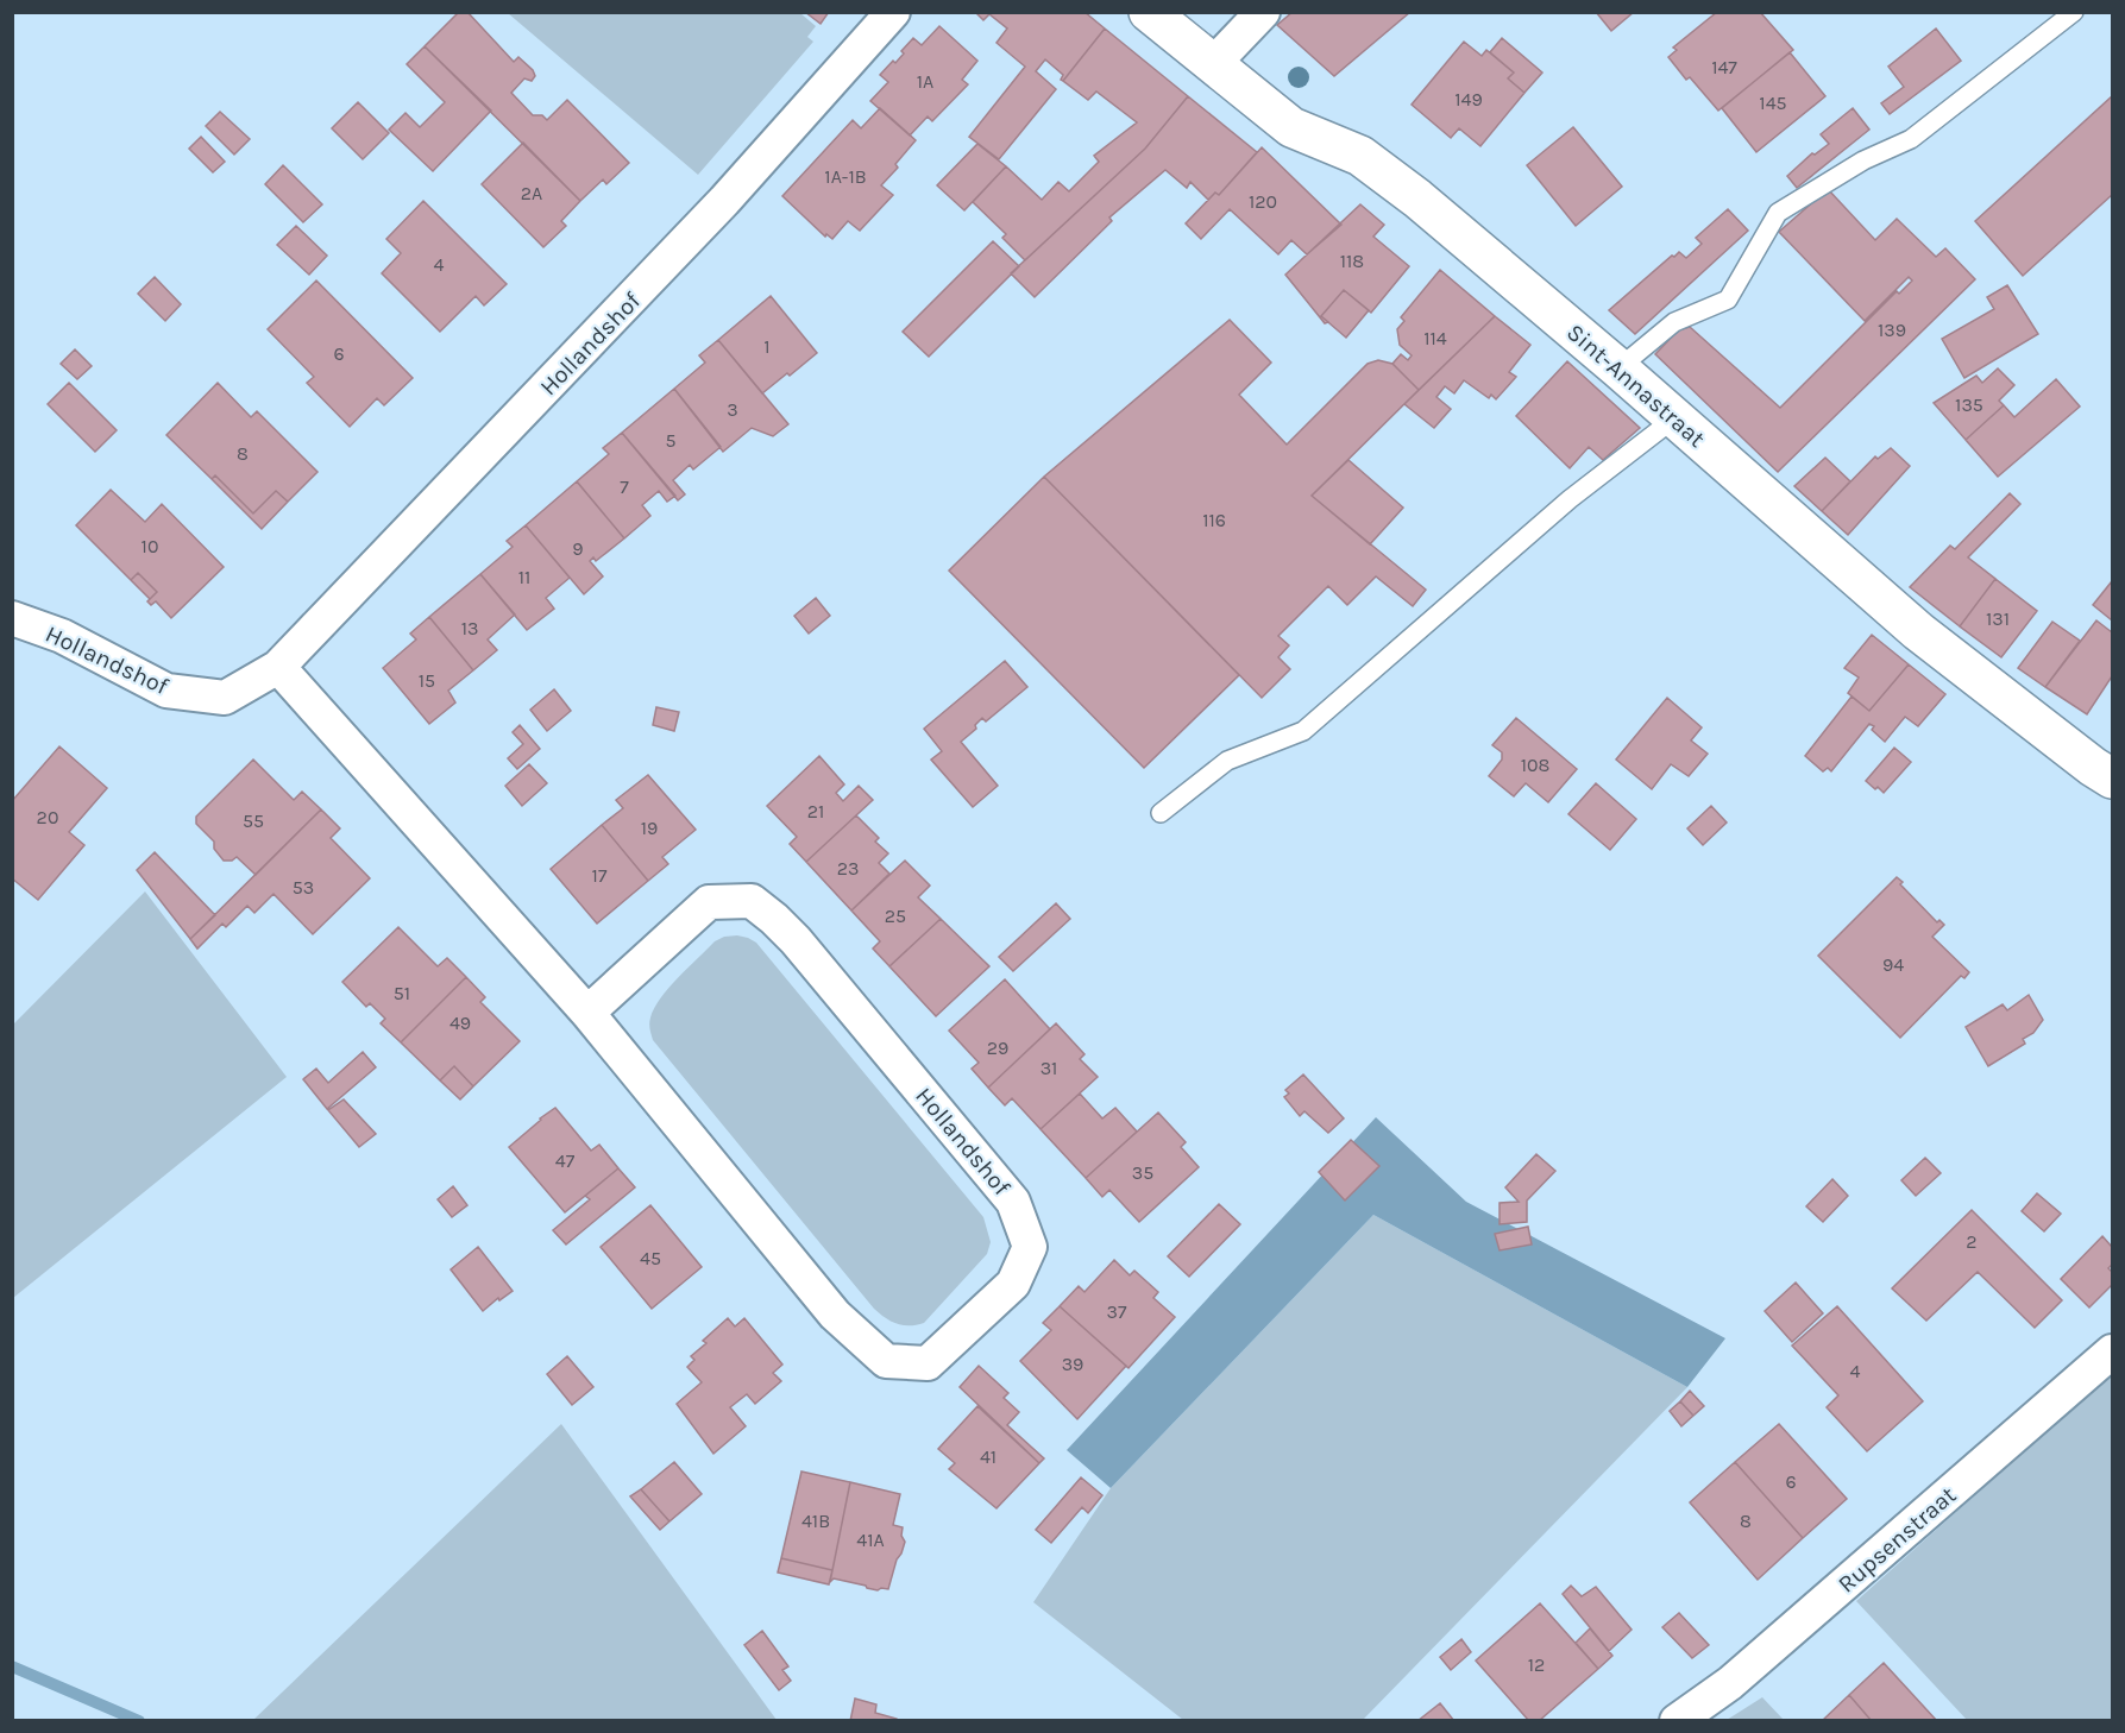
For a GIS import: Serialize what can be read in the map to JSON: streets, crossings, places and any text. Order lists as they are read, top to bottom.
{
  "streets": {
    "street": ["Hollandshof", "Sint-Annastraat", "Rupsenstraat"]
  },
  "house_numbers": [
    "147",
    "1A",
    "149",
    "145",
    "1A-1B",
    "2A",
    "120",
    "118",
    "4",
    "139",
    "114",
    "1",
    "6",
    "135",
    "3",
    "5",
    "8",
    "7",
    "116",
    "10",
    "9",
    "11",
    "131",
    "13",
    "15",
    "108",
    "21",
    "20",
    "55",
    "19",
    "23",
    "17",
    "53",
    "25",
    "94",
    "51",
    "49",
    "29",
    "31",
    "47",
    "35",
    "2",
    "45",
    "37",
    "39",
    "4",
    "41",
    "6",
    "41B",
    "8",
    "41A",
    "12"
  ]
}
